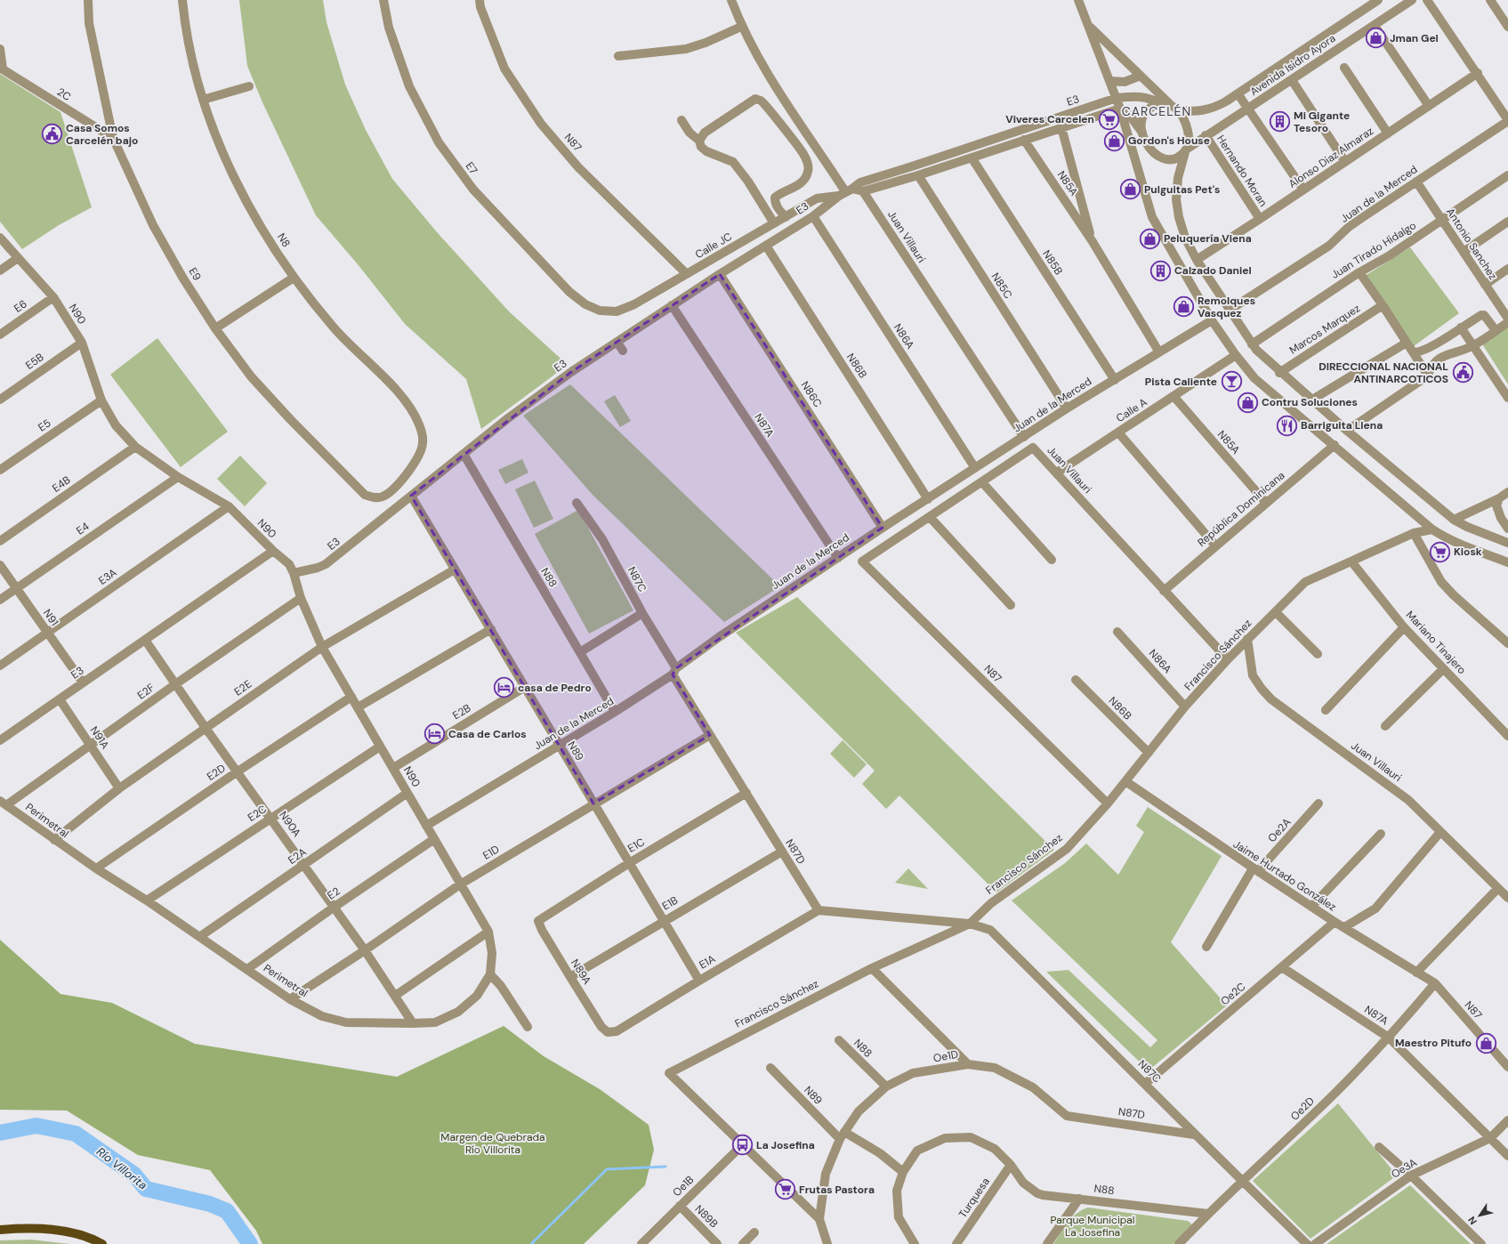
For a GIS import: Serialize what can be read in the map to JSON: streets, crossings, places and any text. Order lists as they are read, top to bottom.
{
  "streets": {
    "street": [
      "Avenida Isidro Ayora",
      "2C",
      "E3",
      "N87",
      "Alonso Diaz Almaraz",
      "E7",
      "Hernando Moran",
      "N85A",
      "Juan de la Merced",
      "Juan Villauri",
      "N8",
      "Antonio Sanchez",
      "Calle JC",
      "Juan Tirado Hidalgo",
      "N85B",
      "E9",
      "N85C",
      "E6",
      "N90",
      "Marcos Marquez",
      "N86A",
      "E5B",
      "N86B",
      "N86C",
      "Calle A",
      "E5",
      "N87A",
      "E4B",
      "República Dominicana",
      "E4",
      "E3A",
      "N88",
      "N87C",
      "N91",
      "Mariano Tinajero",
      "Francisco Sánchez",
      "E2E",
      "E2F",
      "E2B",
      "N91A",
      "N89",
      "E2D",
      "E2C",
      "Perimetral",
      "N90A",
      "Oe2A",
      "E1C",
      "N87D",
      "E1D",
      "E2A",
      "Jaime Hurtado González",
      "E2",
      "E1B",
      "E1A",
      "N89A",
      "Oe2C",
      "Oe1D",
      "Oe2D",
      "Oe3A",
      "Oe1B",
      "Turquesa",
      "N89B"
    ]
  },
  "crossings": [
    ["Avenida Isidro Ayora", "E3"],
    ["Avenida Isidro Ayora", "Hernando Moran"],
    ["2C", "E9"],
    ["E3", "N85A"],
    ["E3", "Juan Villauri"],
    ["E3", "Calle JC"],
    ["E3", "N85B"],
    ["E3", "N85C"],
    ["E3", "N90"],
    ["E3", "N86A"],
    ["E3", "N86B"],
    ["E3", "N86C"],
    ["E3", "N87A"],
    ["E3", "N88"],
    ["E3", "N91"],
    ["E3", "N91A"],
    ["E3", "N89"],
    ["E3", "N90A"],
    ["N87", "Juan Villauri"],
    ["N87", "Calle JC"],
    ["N87", "Francisco Sánchez"],
    ["N87", "Jaime Hurtado González"],
    ["N87", "Oe2D"],
    ["Alonso Diaz Almaraz", "Hernando Moran"],
    ["E7", "Calle JC"],
    ["N85A", "Juan de la Merced"],
    ["N85A", "Calle A"],
    ["N85A", "República Dominicana"],
    ["Juan de la Merced", "Juan Villauri"],
    ["Juan de la Merced", "Antonio Sanchez"],
    ["Juan de la Merced", "N85B"],
    ["Juan de la Merced", "N85C"],
    ["Juan de la Merced", "N90"],
    ["Juan de la Merced", "N86A"],
    ["Juan de la Merced", "N86B"],
    ["Juan de la Merced", "N86C"],
    ["Juan de la Merced", "N87A"],
    ["Juan de la Merced", "N88"],
    ["Juan de la Merced", "N87C"],
    ["Juan de la Merced", "N89"],
    ["Juan de la Merced", "N87D"],
    ["Juan Villauri", "Calle A"],
    ["Juan Villauri", "República Dominicana"],
    ["Juan Villauri", "Francisco Sánchez"],
    ["N8", "E9"],
    ["Antonio Sanchez", "Juan Tirado Hidalgo"],
    ["E6", "N90"],
    ["N90", "E5B"],
    ["N90", "E5"],
    ["N90", "E4B"],
    ["N90", "E4"],
    ["N90", "E3A"],
    ["N90", "E2E"],
    ["N90", "E2F"],
    ["N90", "E2B"],
    ["N90", "E2D"],
    ["N90", "E2C"],
    ["N90", "Perimetral"],
    ["N90", "E1D"],
    ["N90", "E2A"],
    ["N90", "E2"],
    ["N86A", "Francisco Sánchez"],
    ["N86B", "Francisco Sánchez"],
    ["N87A", "Oe2C"],
    ["N87A", "Oe2D"],
    ["N87A", "Oe3A"],
    ["E4", "N91"],
    ["E3A", "N91"],
    ["N88", "N89"],
    ["N88", "Oe1D"],
    ["N88", "Oe2D"],
    ["N88", "Turquesa"],
    ["N87C", "Francisco Sánchez"],
    ["N87C", "N87D"],
    ["N87C", "Oe2C"],
    ["N87C", "Oe2D"],
    ["Mariano Tinajero", "Francisco Sánchez"],
    ["Francisco Sánchez", "Jaime Hurtado González"],
    ["Francisco Sánchez", "Oe1B"],
    ["E2E", "N91A"],
    ["E2E", "N89"],
    ["E2E", "Perimetral"],
    ["E2E", "N90A"],
    ["E2F", "N91A"],
    ["E2F", "Perimetral"],
    ["E2F", "N90A"],
    ["E2B", "N89"],
    ["N89", "E1C"],
    ["N89", "E1D"],
    ["N89", "E1B"],
    ["N89", "E1A"],
    ["N89", "Oe1D"],
    ["E2D", "Perimetral"],
    ["E2D", "N90A"],
    ["E2C", "Perimetral"],
    ["E2C", "N90A"],
    ["Perimetral", "N90A"],
    ["Perimetral", "E1D"],
    ["Perimetral", "E2A"],
    ["Perimetral", "E2"],
    ["N90A", "E1D"],
    ["N90A", "E2A"],
    ["N90A", "E2"],
    ["Oe2A", "Jaime Hurtado González"],
    ["E1C", "N87D"],
    ["E1C", "N89A"],
    ["N87D", "E1D"],
    ["N87D", "E1B"],
    ["N87D", "E1A"],
    ["N87D", "Oe1D"],
    ["Jaime Hurtado González", "Oe2C"],
    ["Jaime Hurtado González", "Oe2D"],
    ["E1B", "N89A"],
    ["E1A", "N89A"],
    ["Oe1B", "N89B"]
  ],
  "districts": ["CARCELÉN"],
  "water": ["Río Villorita"],
  "parks": ["Margen de Quebrada Río Villorita", "Parque Municipal La Josefina"],
  "places": {
    "shop": [
      "Jman Gel",
      "Gordon's House",
      "Pulguitas Pet's",
      "Peluquería Viena",
      "Remolques Vasquez",
      "Contru Soluciones",
      "Maestro Pitufo"
    ],
    "supermarket": ["Viveres Carcelen", "Kiosk", "Frutas Pastora"],
    "building": ["Mi Gigante Tesoro", "Calzado Daniel"],
    "public building": ["Casa Somos Carcelén bajo", "DIRECCIONAL NACIONAL ANTINARCOTICOS"],
    "bar": ["Pista Caliente"],
    "restaurant": ["Barriguita Llena"],
    "hotel": ["casa de Pedro", "Casa de Carlos"],
    "bus stop": ["La Josefina"]
  },
  "north": "bottom left"
}
